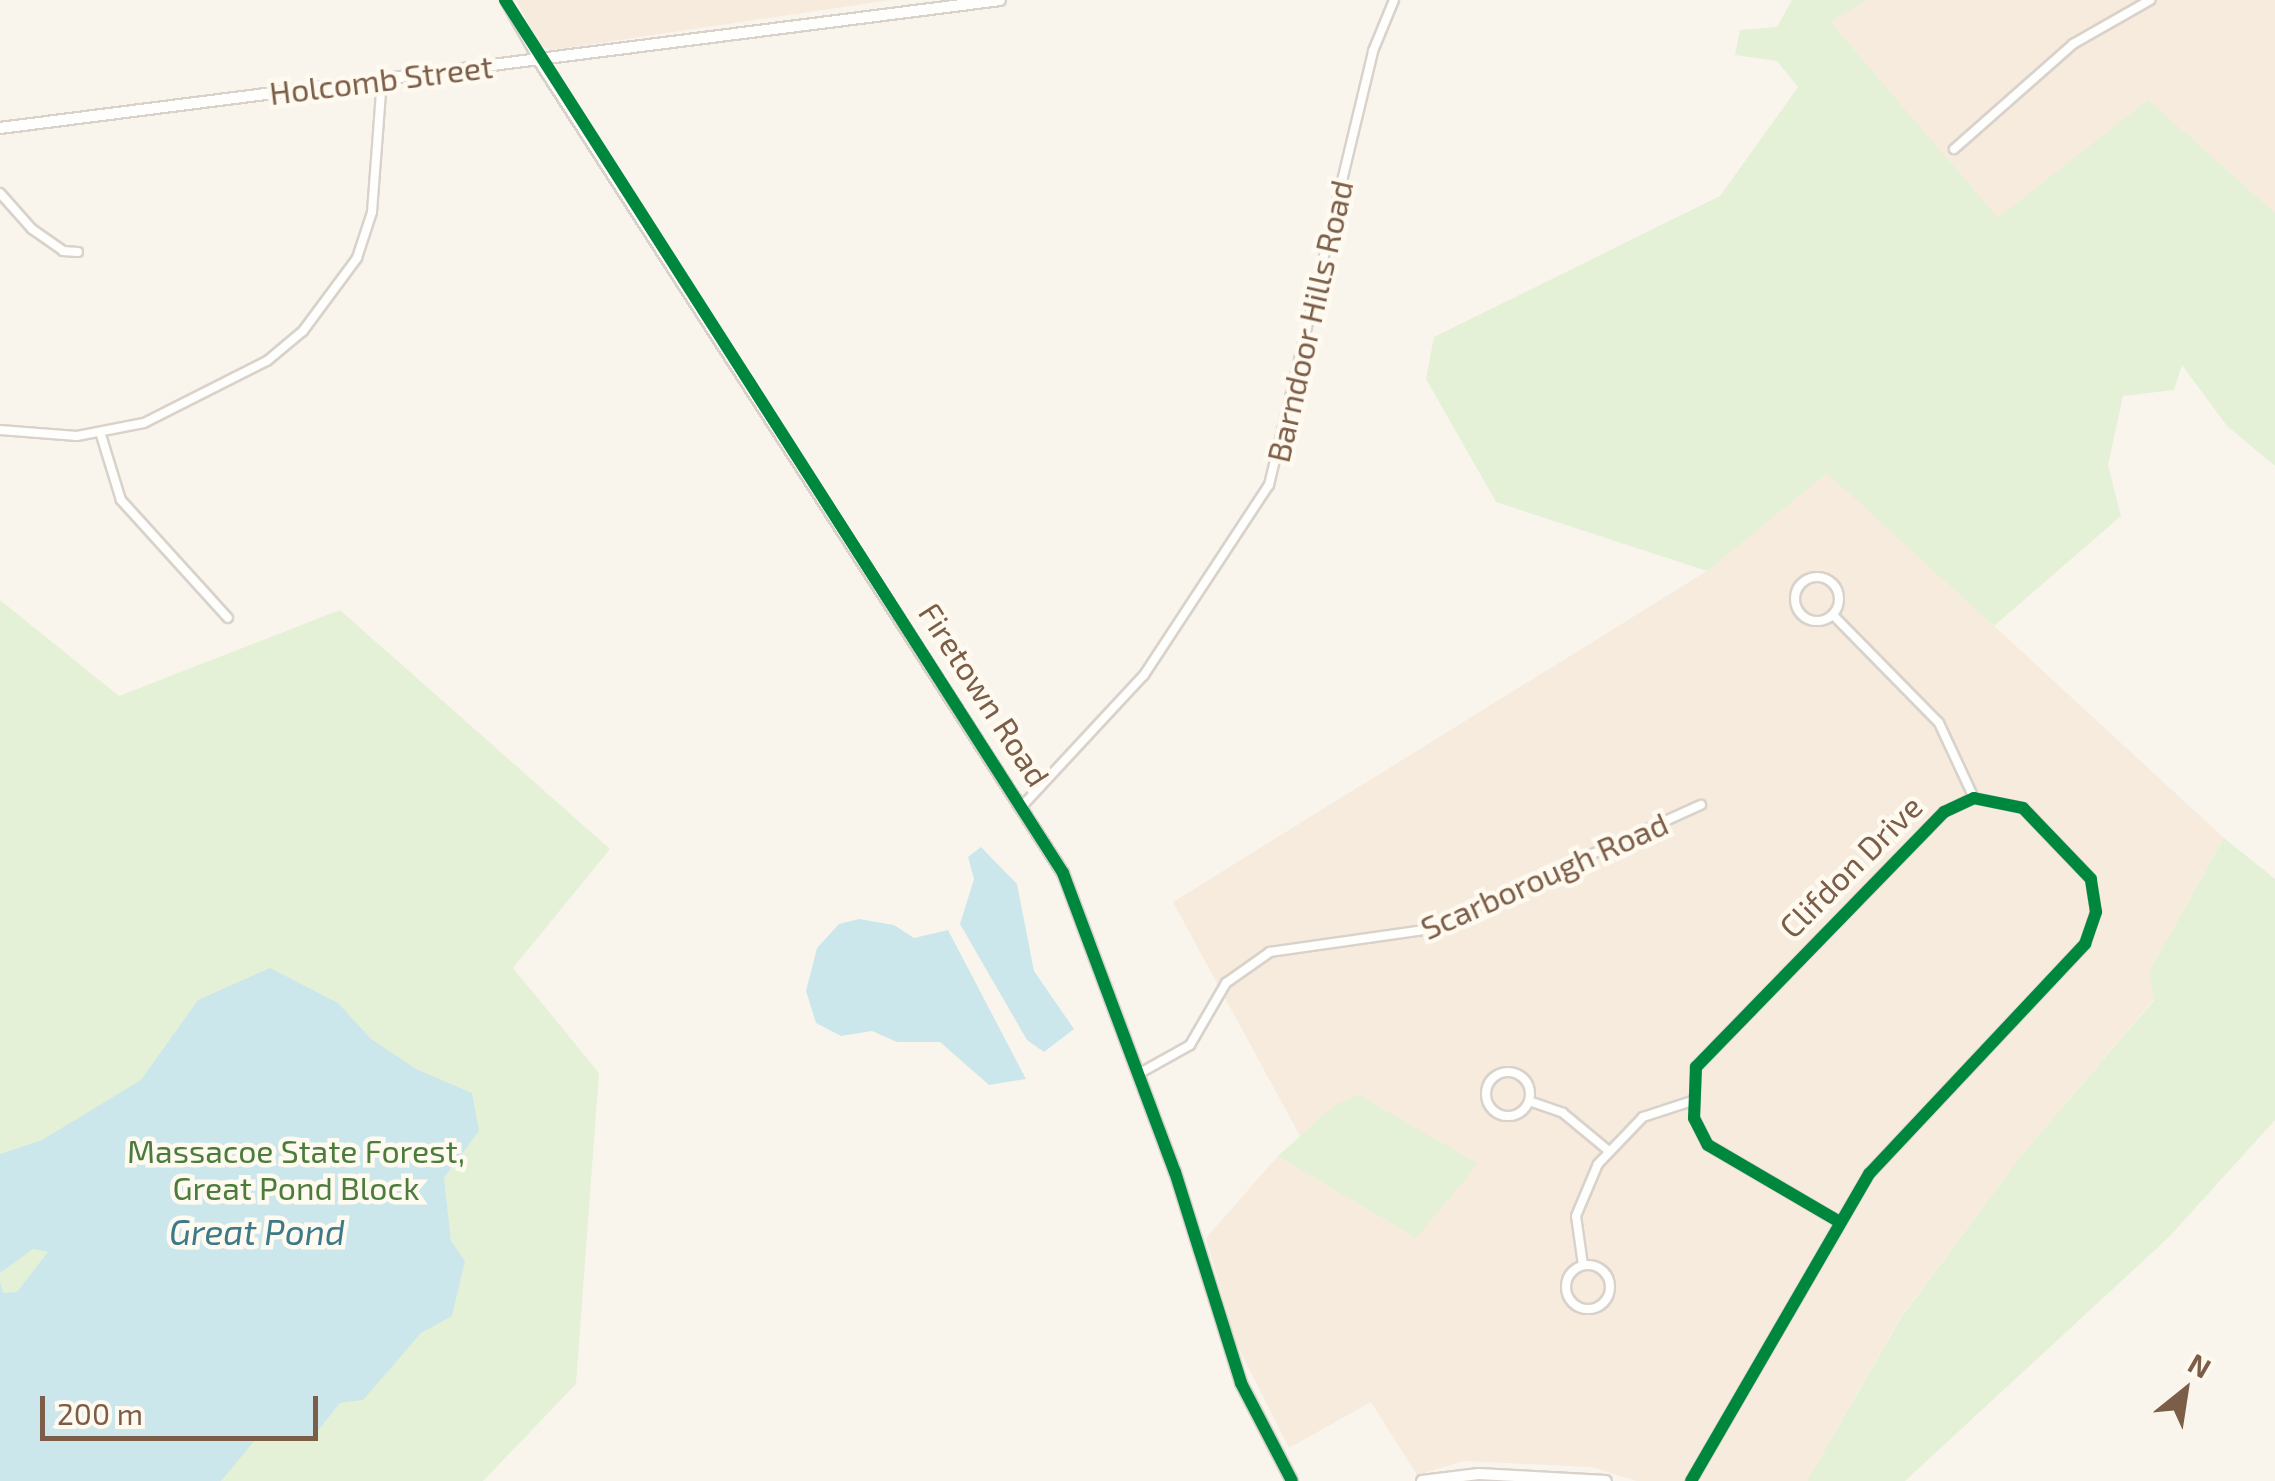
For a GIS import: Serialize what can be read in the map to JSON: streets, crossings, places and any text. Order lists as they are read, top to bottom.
{
  "streets": {
    "street": [
      "Holcomb Street",
      "Barndoor Hills Road",
      "Firetown Road",
      "Clifdon Drive",
      "Scarborough Road"
    ]
  },
  "crossings": [
    ["Holcomb Street", "Firetown Road"],
    ["Barndoor Hills Road", "Firetown Road"],
    ["Firetown Road", "Scarborough Road"]
  ],
  "water": ["Great Pond"],
  "parks": ["Massacoe State Forest, Great Pond Block"],
  "scale_bar": "200 m",
  "north": "top right"
}
